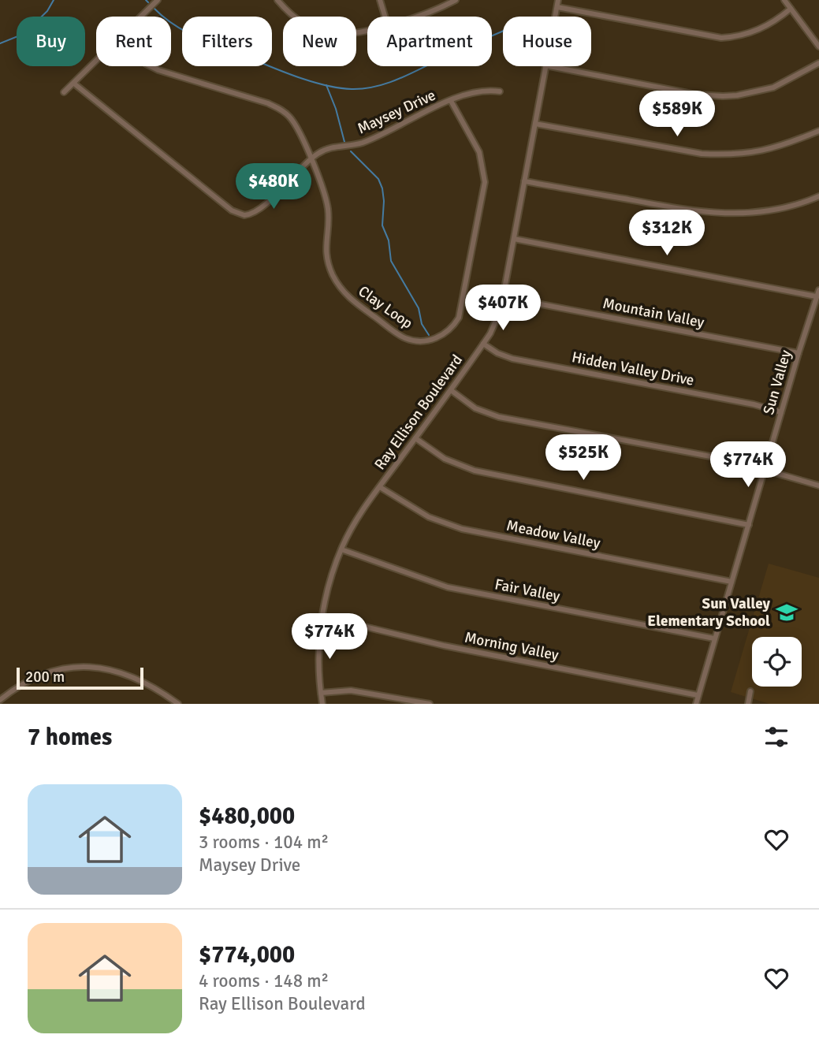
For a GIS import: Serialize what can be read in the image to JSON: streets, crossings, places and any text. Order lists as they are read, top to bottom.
{
  "streets": {
    "street": [
      "Maysey Drive",
      "Clay Loop",
      "Mountain Valley",
      "Hidden Valley Drive",
      "Sun Valley",
      "Ray Ellison Boulevard",
      "Meadow Valley",
      "Fair Valley",
      "Morning Valley"
    ]
  },
  "crossings": [
    ["Maysey Drive", "Clay Loop"],
    ["Mountain Valley", "Sun Valley"],
    ["Mountain Valley", "Ray Ellison Boulevard"],
    ["Hidden Valley Drive", "Sun Valley"],
    ["Hidden Valley Drive", "Ray Ellison Boulevard"],
    ["Sun Valley", "Meadow Valley"],
    ["Sun Valley", "Fair Valley"],
    ["Sun Valley", "Morning Valley"],
    ["Ray Ellison Boulevard", "Meadow Valley"],
    ["Ray Ellison Boulevard", "Fair Valley"],
    ["Ray Ellison Boulevard", "Morning Valley"]
  ],
  "places": {
    "school or university": ["Sun Valley Elementary School"]
  },
  "scale_bar": "200 m",
  "page": {
    "chip": [
      "Buy",
      "Rent",
      "Filters",
      "New",
      "Apartment",
      "House"
    ],
    "price": [
      "$589K",
      "$480K",
      "$312K",
      "$407K",
      "$525K",
      "$774K",
      "$774K"
    ],
    "scale": "200 m",
    "heading": "7 homes",
    "list": [
      {
        "name": "$480,000",
        "note": "3 rooms · 104 m² · Maysey Drive"
      },
      {
        "name": "$774,000",
        "note": "4 rooms · 148 m² · Ray Ellison Boulevard"
      }
    ]
  }
}
